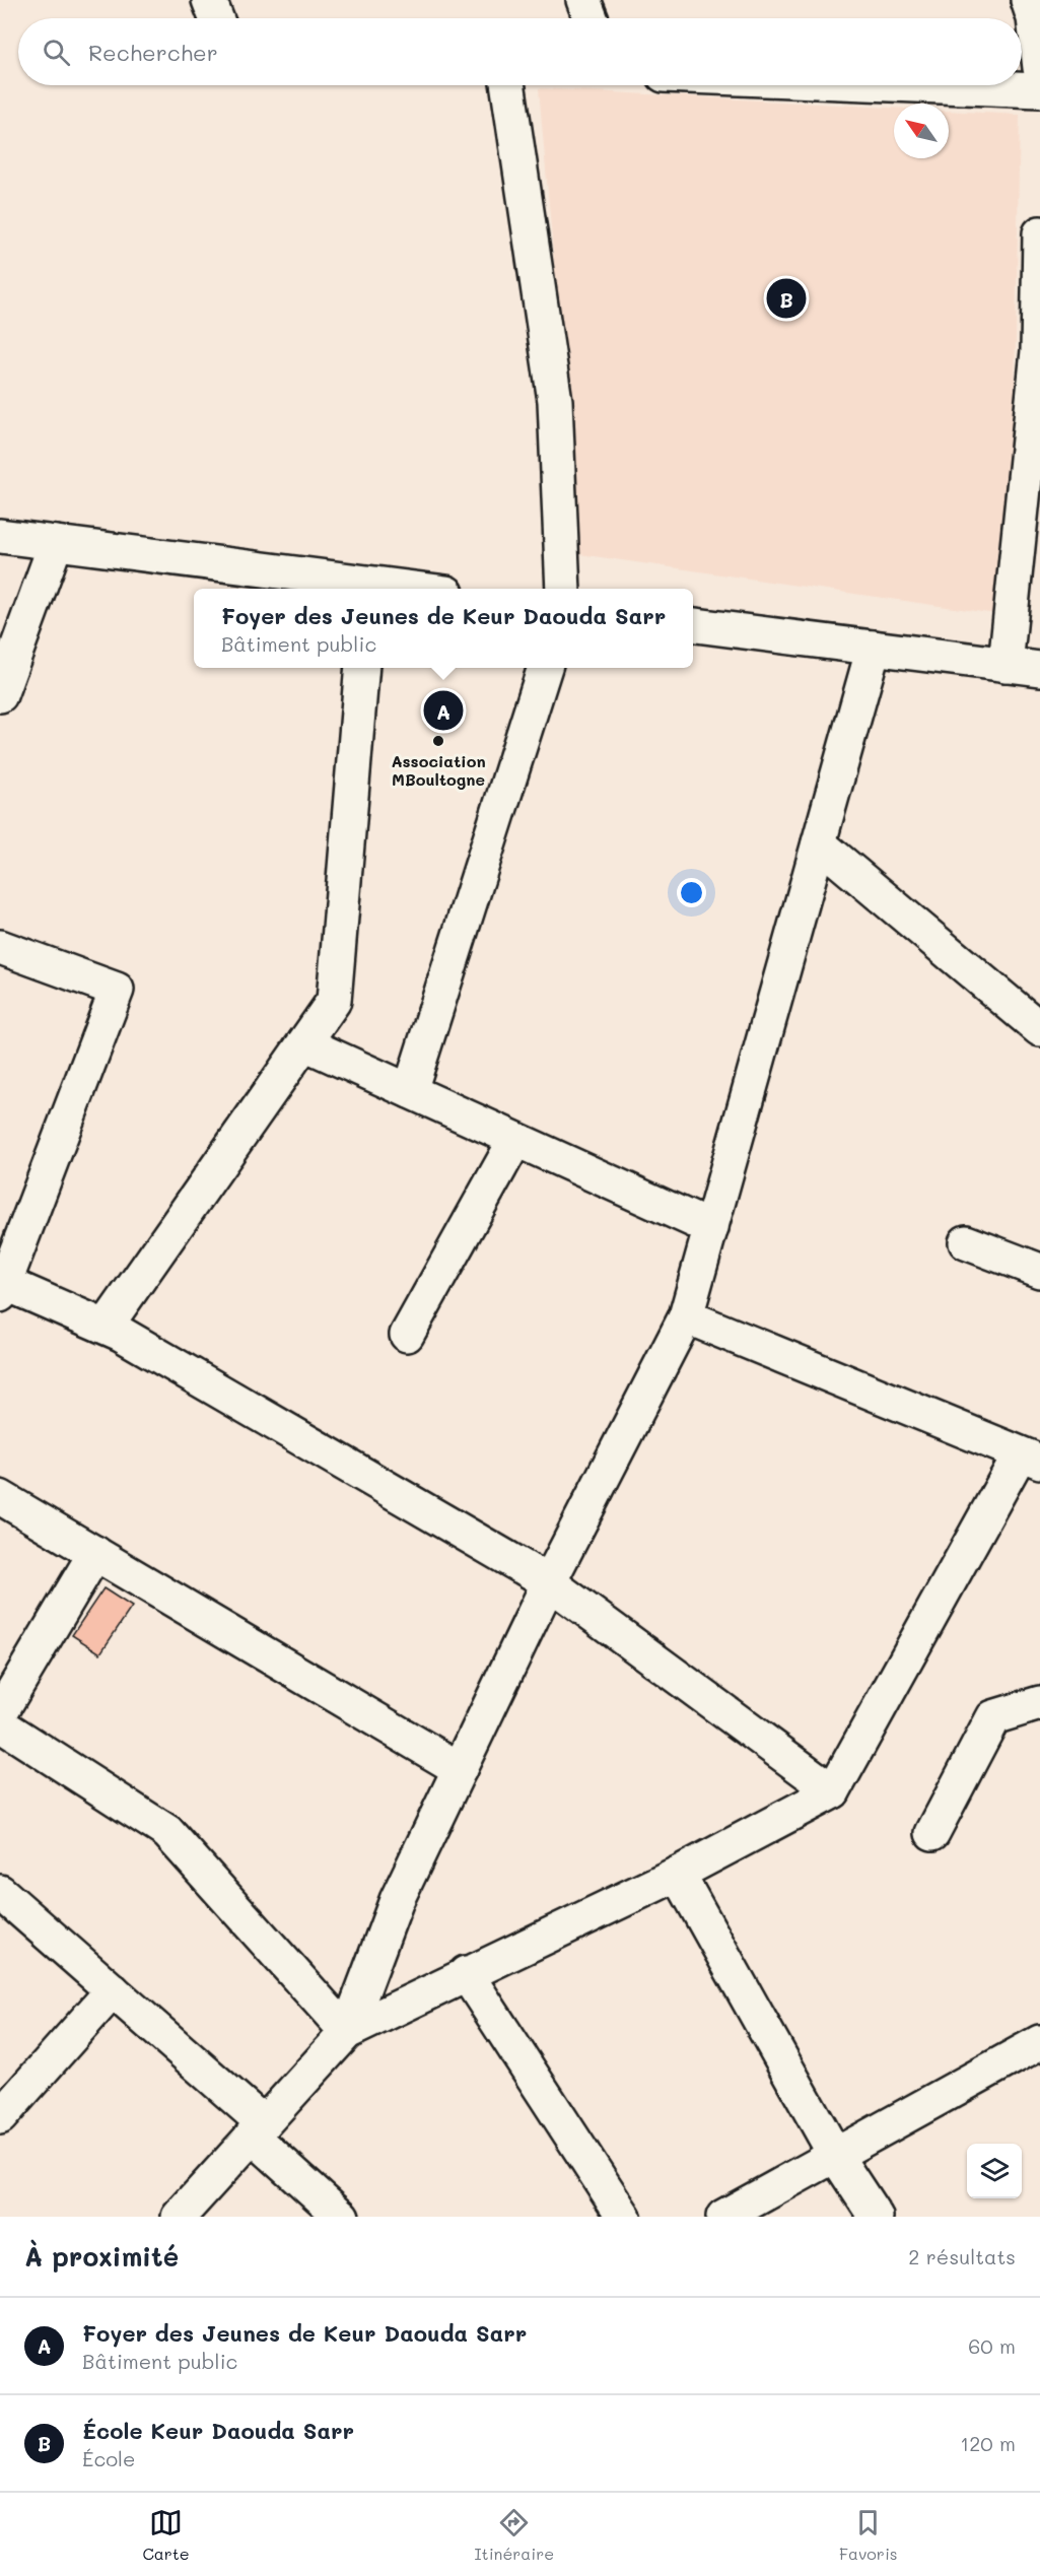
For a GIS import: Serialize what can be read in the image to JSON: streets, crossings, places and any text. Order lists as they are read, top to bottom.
{
  "places": ["Association MBoultogne"],
  "north": "top left",
  "page": {
    "search": "Rechercher",
    "pins": ["B", "A"],
    "popup": ["Foyer des Jeunes de Keur Daouda Sarr", "Bâtiment public"],
    "heading": ["À proximité", "2 résultats"],
    "list": [
      {
        "mark": "A",
        "name": "Foyer des Jeunes de Keur Daouda Sarr",
        "note": "Bâtiment public",
        "value": "60 m"
      },
      {
        "mark": "B",
        "name": "École Keur Daouda Sarr",
        "note": "École",
        "value": "120 m"
      }
    ],
    "nav": ["Carte", "Itinéraire", "Favoris"]
  }
}
